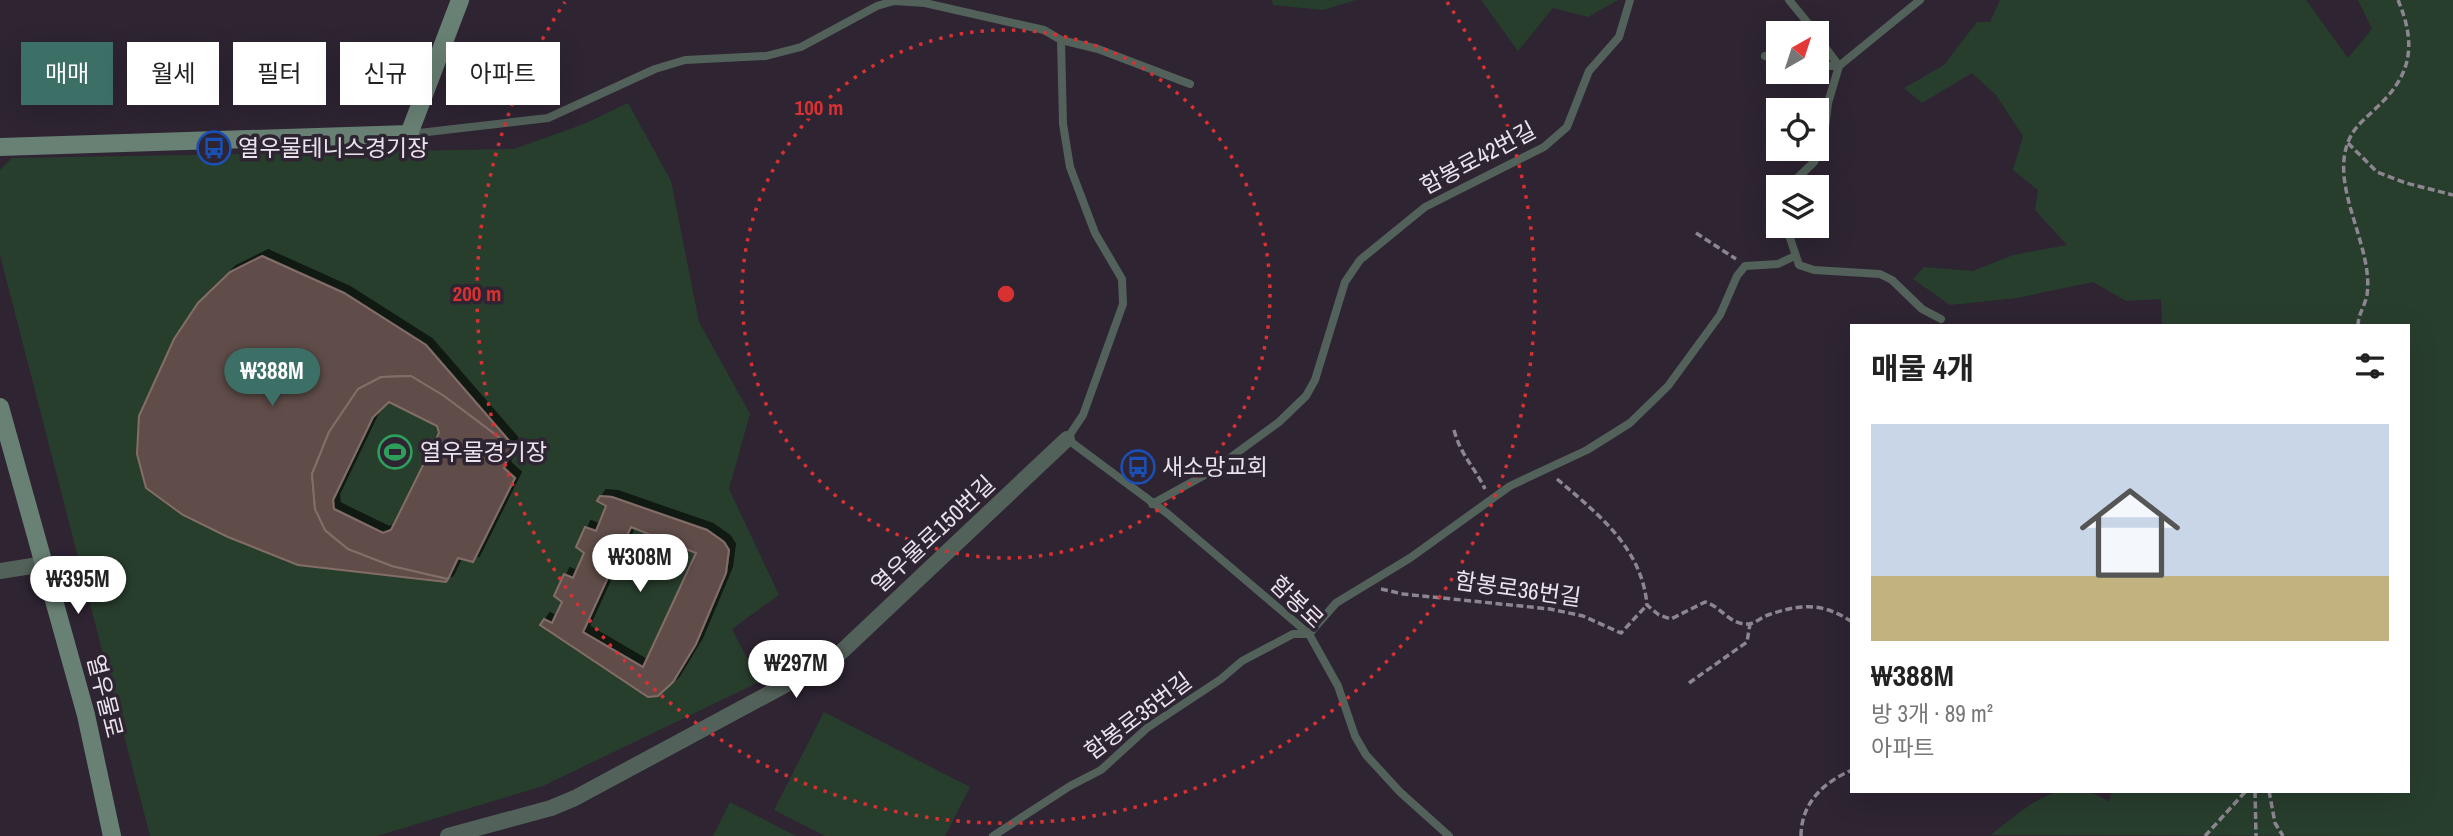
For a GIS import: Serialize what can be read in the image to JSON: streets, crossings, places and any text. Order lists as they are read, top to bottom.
{
  "streets": {
    "street": ["열우물로150번길", "열우물로"],
    "lane": [
      "함봉로42번길",
      "함봉로36번길",
      "함봉로",
      "함봉로35번길"
    ]
  },
  "crossings": [
    ["함봉로42번길", "함봉로"],
    ["열우물로150번길", "함봉로"],
    ["함봉로36번길", "함봉로"],
    ["함봉로36번길", "함봉로35번길"],
    ["함봉로", "함봉로35번길"]
  ],
  "places": {
    "bus stop": ["열우물테니스경기장", "새소망교회"],
    "sports": ["열우물경기장"]
  },
  "north": "top right",
  "page": {
    "chip": [
      "매매",
      "월세",
      "필터",
      "신규",
      "아파트"
    ],
    "heading": "매물 4개",
    "price": [
      "₩388M",
      "₩308M",
      "₩395M",
      "₩297M"
    ],
    "list": [
      {
        "name": "₩388M",
        "note": "방 3개 · 89 m² · 아파트"
      }
    ]
  },
  "rings": ["100 m", "200 m"]
}
